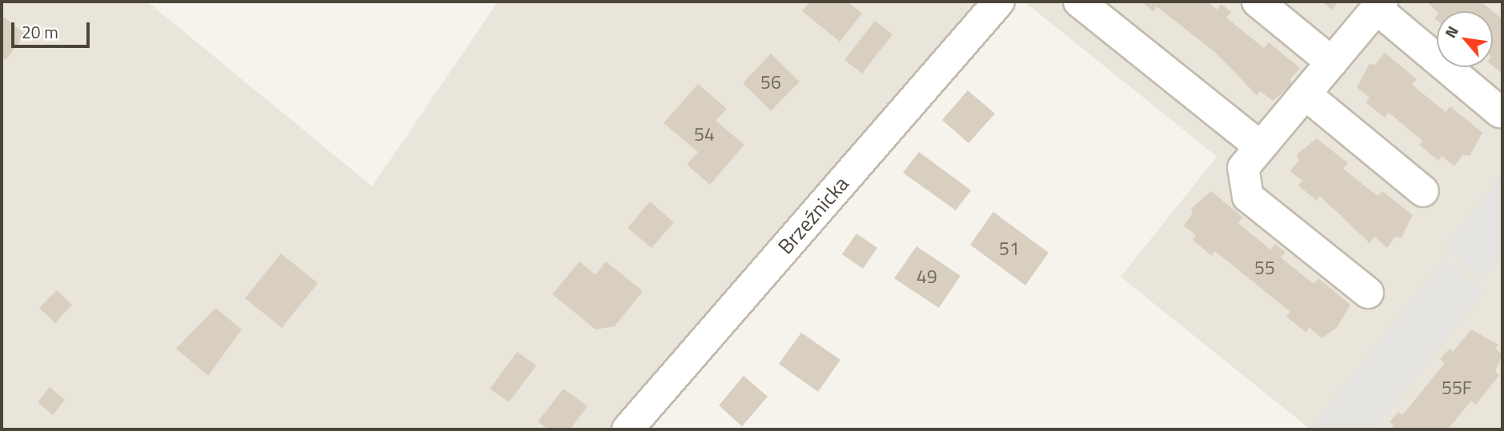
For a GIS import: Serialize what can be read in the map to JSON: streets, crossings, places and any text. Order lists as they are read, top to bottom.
{
  "streets": {
    "street": ["Brzeźnicka"]
  },
  "house_numbers": [
    "56",
    "54",
    "51",
    "55",
    "49",
    "55F"
  ],
  "scale_bar": "20 m",
  "north": "top left"
}
